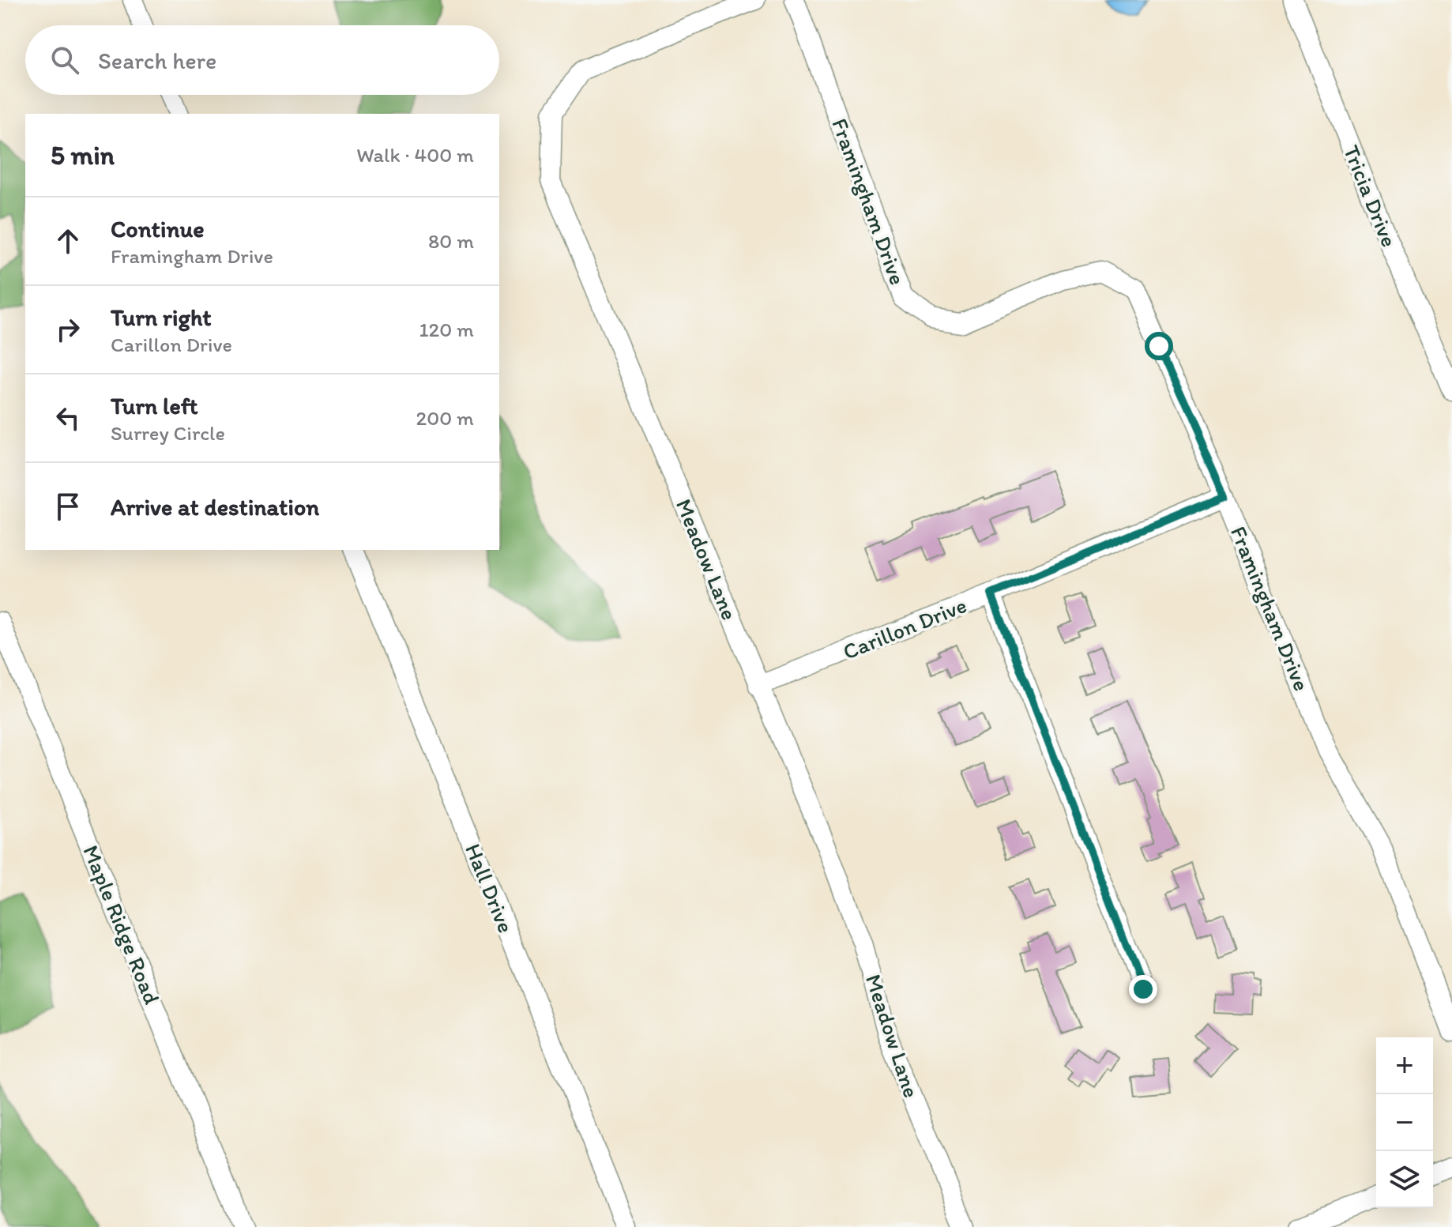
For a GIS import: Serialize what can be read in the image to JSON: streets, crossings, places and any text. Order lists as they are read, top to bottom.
{
  "streets": {
    "street": [
      "Tricia Drive",
      "Framingham Drive",
      "Meadow Lane",
      "Carillon Drive",
      "Hall Drive",
      "Maple Ridge Road"
    ]
  },
  "crossings": [
    ["Framingham Drive", "Carillon Drive"],
    ["Meadow Lane", "Carillon Drive"]
  ],
  "page": {
    "search": "Search here",
    "heading": ["5 min", "Walk · 400 m"],
    "list": [
      ["Continue", "Framingham Drive", "80 m"],
      ["Turn right", "Carillon Drive", "120 m"],
      ["Turn left", "Surrey Circle", "200 m"],
      "Arrive at destination"
    ],
    "map_buttons": ["+", "−"]
  }
}
